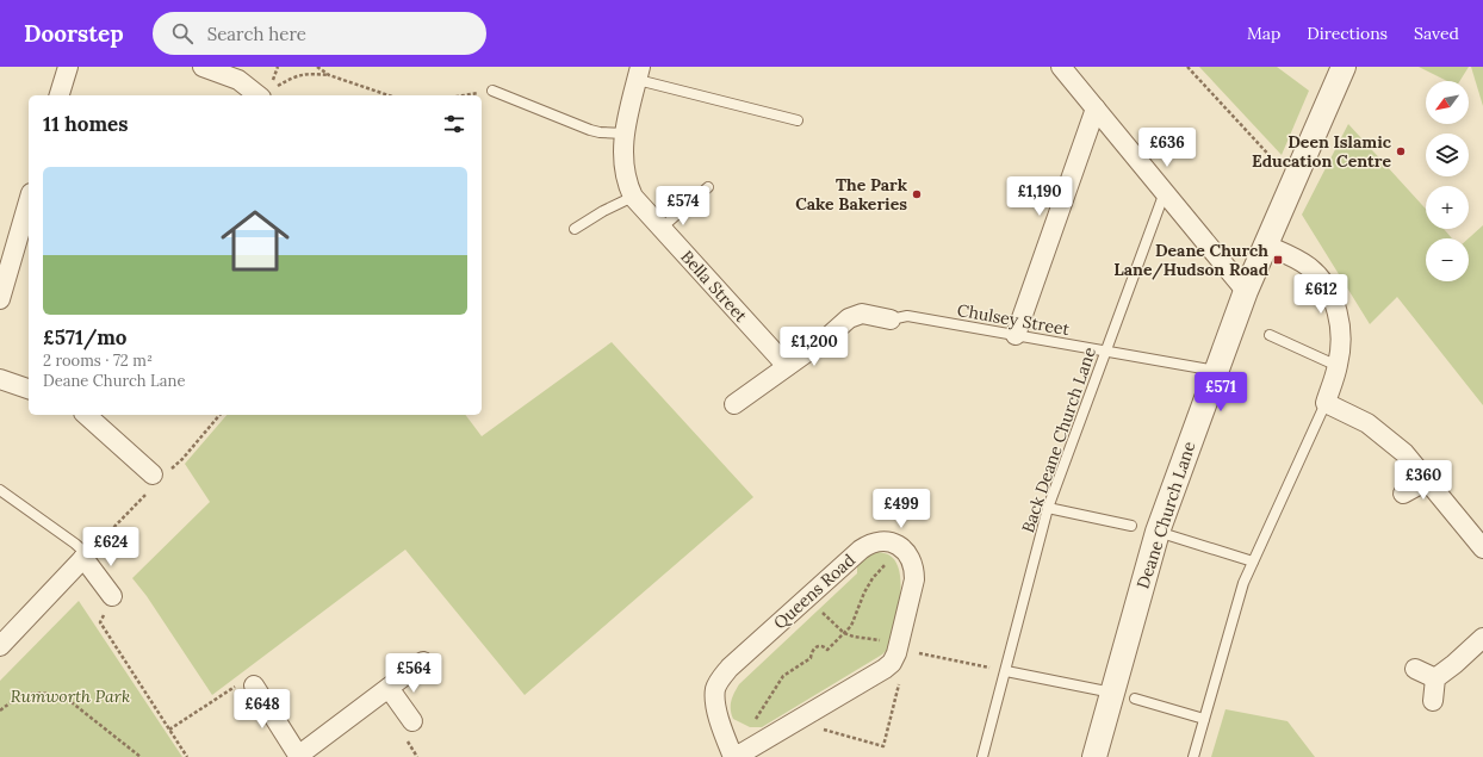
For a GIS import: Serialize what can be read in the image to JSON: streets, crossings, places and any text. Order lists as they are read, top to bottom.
{
  "streets": {
    "street": ["Bella Street", "Deane Church Lane", "Queens Road"],
    "lane": ["Chulsey Street", "Back Deane Church Lane"]
  },
  "crossings": [
    ["Chulsey Street", "Back Deane Church Lane"],
    ["Chulsey Street", "Deane Church Lane"]
  ],
  "parks": ["Rumworth Park"],
  "places": {
    "other": ["Deen Islamic Education Centre", "The Park Cake Bakeries"],
    "transit": ["Deane Church Lane/Hudson Road"]
  },
  "north": "bottom left",
  "page": {
    "header": "Doorstep",
    "search": "Search here",
    "nav": ["Map", "Directions", "Saved"],
    "map_buttons": ["+", "−"],
    "heading": "11 homes",
    "price": [
      "£636",
      "£1,190",
      "£574",
      "£612",
      "£1,200",
      "£571",
      "£360",
      "£499",
      "£624",
      "£564",
      "£648"
    ],
    "list": [
      {
        "name": "£571/mo",
        "note": "2 rooms · 72 m² · Deane Church Lane"
      }
    ]
  }
}
